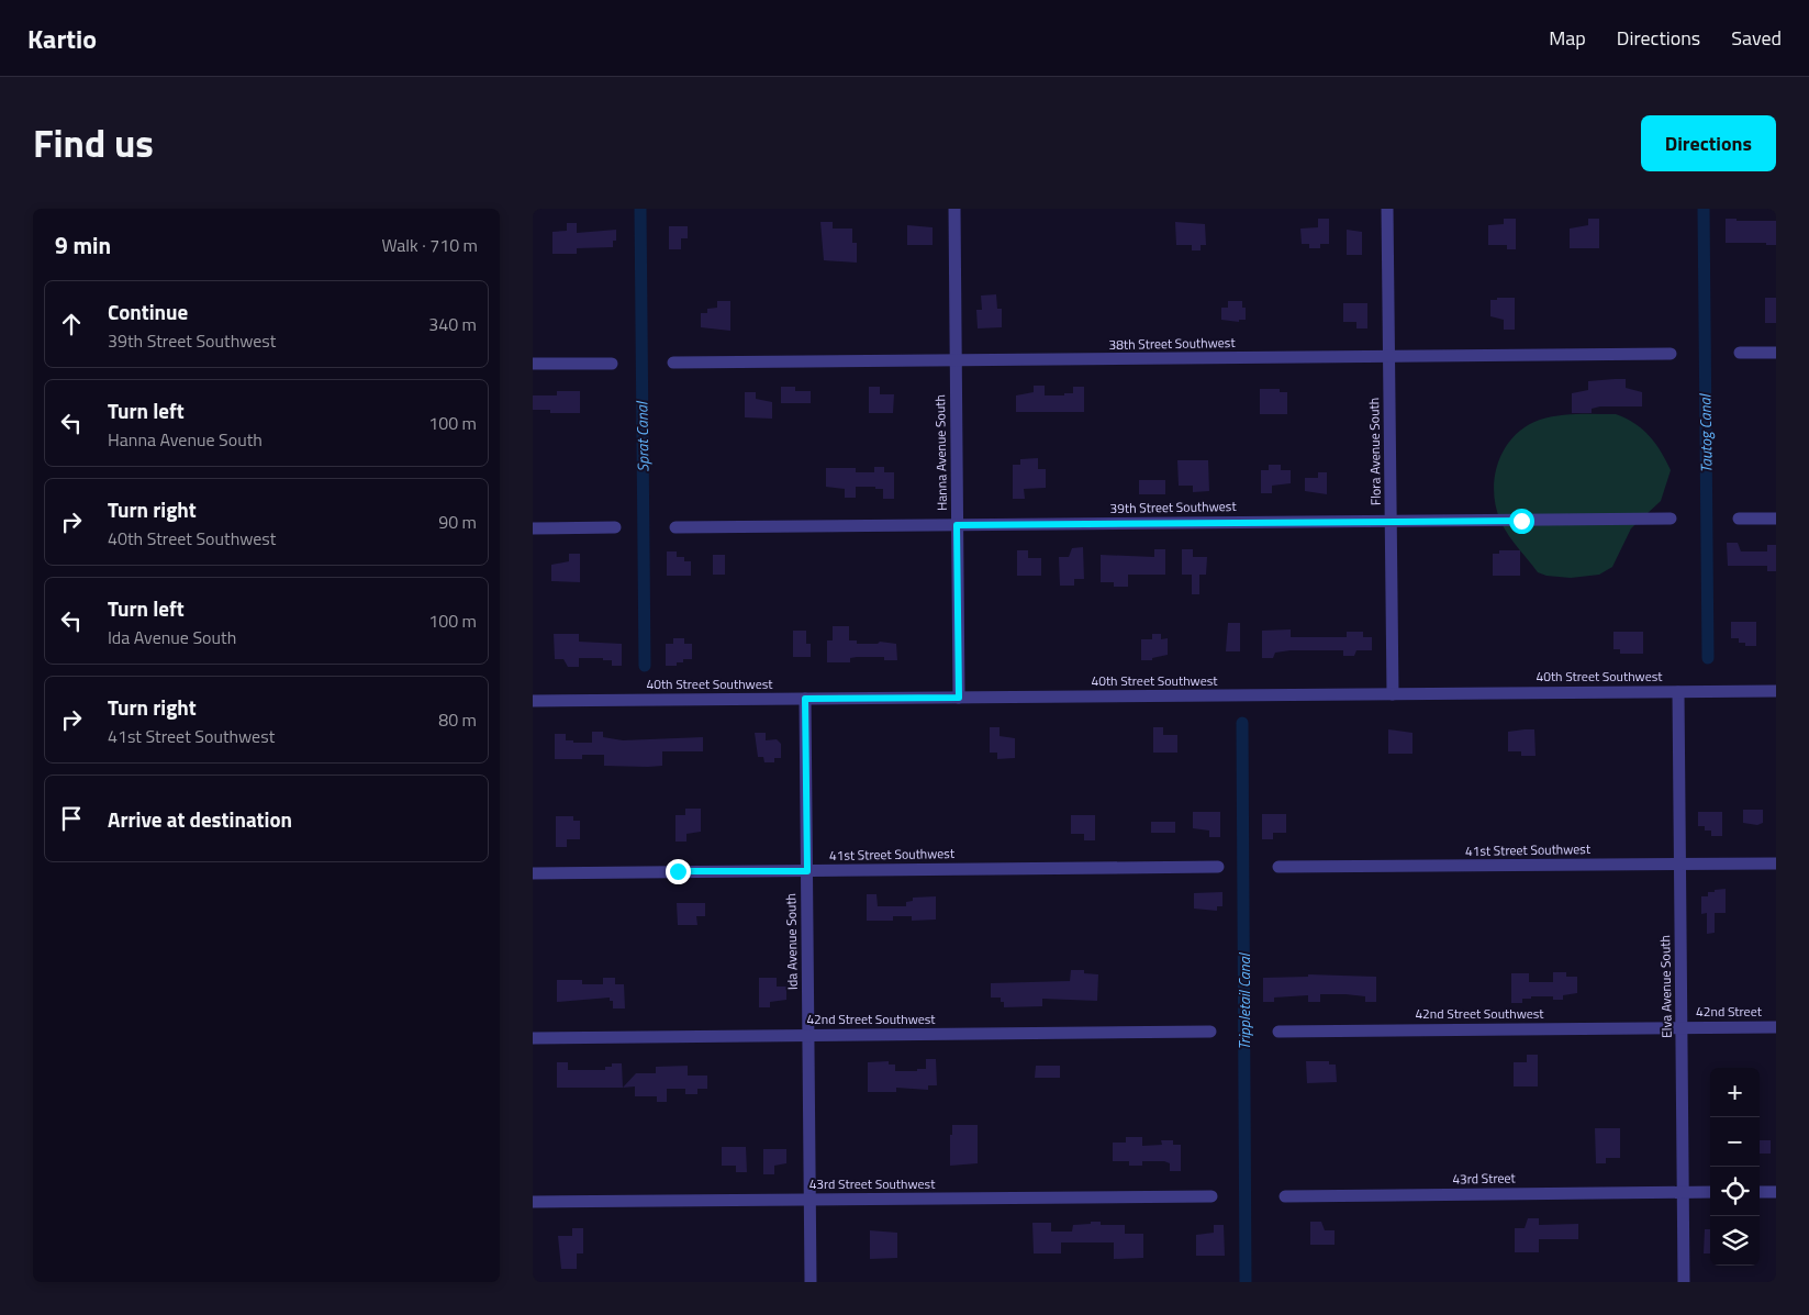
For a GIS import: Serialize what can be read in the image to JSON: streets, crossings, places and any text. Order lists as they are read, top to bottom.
{
  "streets": {
    "street": [
      "38th Street Southwest",
      "Flora Avenue South",
      "Hanna Avenue South",
      "39th Street Southwest",
      "40th Street Southwest",
      "41st Street Southwest",
      "Ida Avenue South",
      "Elva Avenue South",
      "42nd Street",
      "42nd Street Southwest",
      "43rd Street",
      "43rd Street Southwest"
    ]
  },
  "crossings": [
    ["38th Street Southwest", "Flora Avenue South"],
    ["38th Street Southwest", "Hanna Avenue South"],
    ["Flora Avenue South", "39th Street Southwest"],
    ["Flora Avenue South", "40th Street Southwest"],
    ["Hanna Avenue South", "39th Street Southwest"],
    ["Hanna Avenue South", "40th Street Southwest"],
    ["40th Street Southwest", "Ida Avenue South"],
    ["40th Street Southwest", "Elva Avenue South"],
    ["41st Street Southwest", "Ida Avenue South"],
    ["41st Street Southwest", "Elva Avenue South"],
    ["Ida Avenue South", "42nd Street Southwest"],
    ["Ida Avenue South", "43rd Street Southwest"],
    ["Elva Avenue South", "42nd Street"],
    ["Elva Avenue South", "42nd Street Southwest"],
    ["Elva Avenue South", "43rd Street"],
    ["42nd Street", "42nd Street Southwest"]
  ],
  "water": ["Tautog Canal", "Sprat Canal", "Trippletail Canal"],
  "page": {
    "header": "Kartio",
    "nav": ["Map", "Directions", "Saved"],
    "title": "Find us",
    "buttons": "Directions",
    "heading": ["9 min", "Walk · 710 m"],
    "list": [
      ["Continue", "39th Street Southwest", "340 m"],
      ["Turn left", "Hanna Avenue South", "100 m"],
      ["Turn right", "40th Street Southwest", "90 m"],
      ["Turn left", "Ida Avenue South", "100 m"],
      ["Turn right", "41st Street Southwest", "80 m"],
      "Arrive at destination"
    ],
    "map_buttons": ["+", "−"]
  }
}
